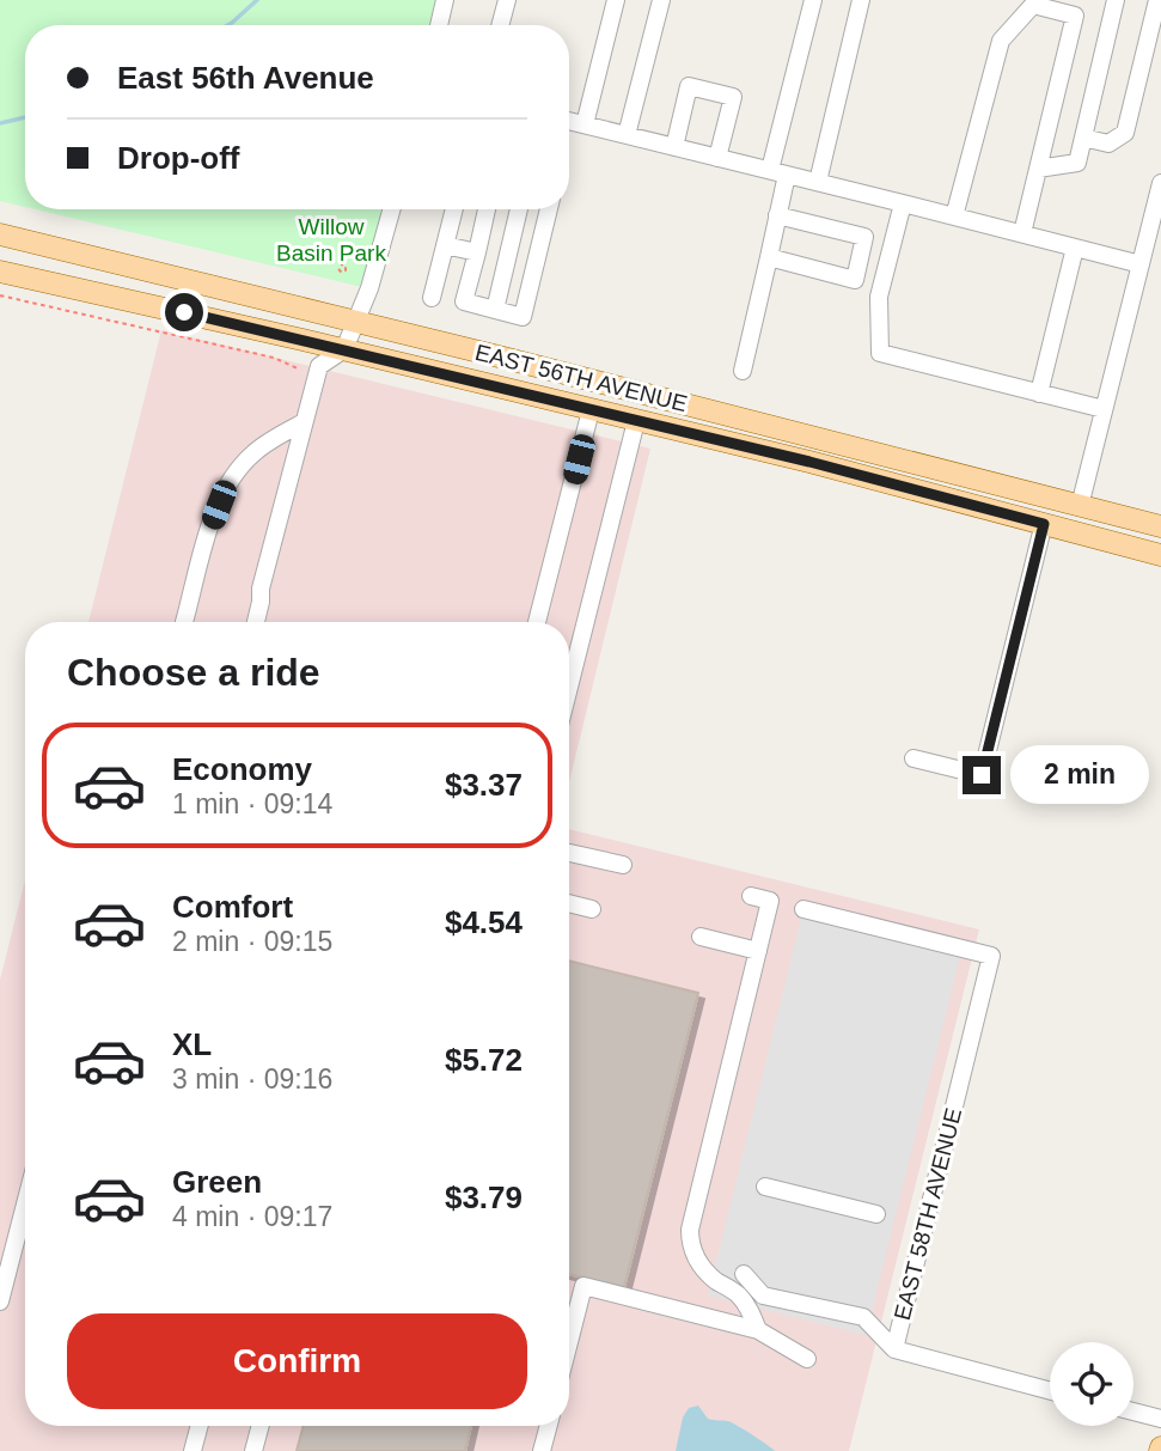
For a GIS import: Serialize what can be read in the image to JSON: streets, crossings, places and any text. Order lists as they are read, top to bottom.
{
  "streets": {
    "main road": ["EAST 56TH AVENUE"],
    "street": ["EAST 58TH AVENUE"]
  },
  "parks": ["Willow Basin Park"],
  "page": {
    "banner": ["East 56th Avenue", "Drop-off"],
    "heading": "Choose a ride",
    "list": [
      {
        "name": "Economy",
        "note": "1 min · 09:14",
        "value": "$3.37"
      },
      {
        "name": "Comfort",
        "note": "2 min · 09:15",
        "value": "$4.54"
      },
      {
        "name": "XL",
        "note": "3 min · 09:16",
        "value": "$5.72"
      },
      {
        "name": "Green",
        "note": "4 min · 09:17",
        "value": "$3.79"
      }
    ],
    "bubble": "2 min",
    "buttons": "Confirm"
  }
}
